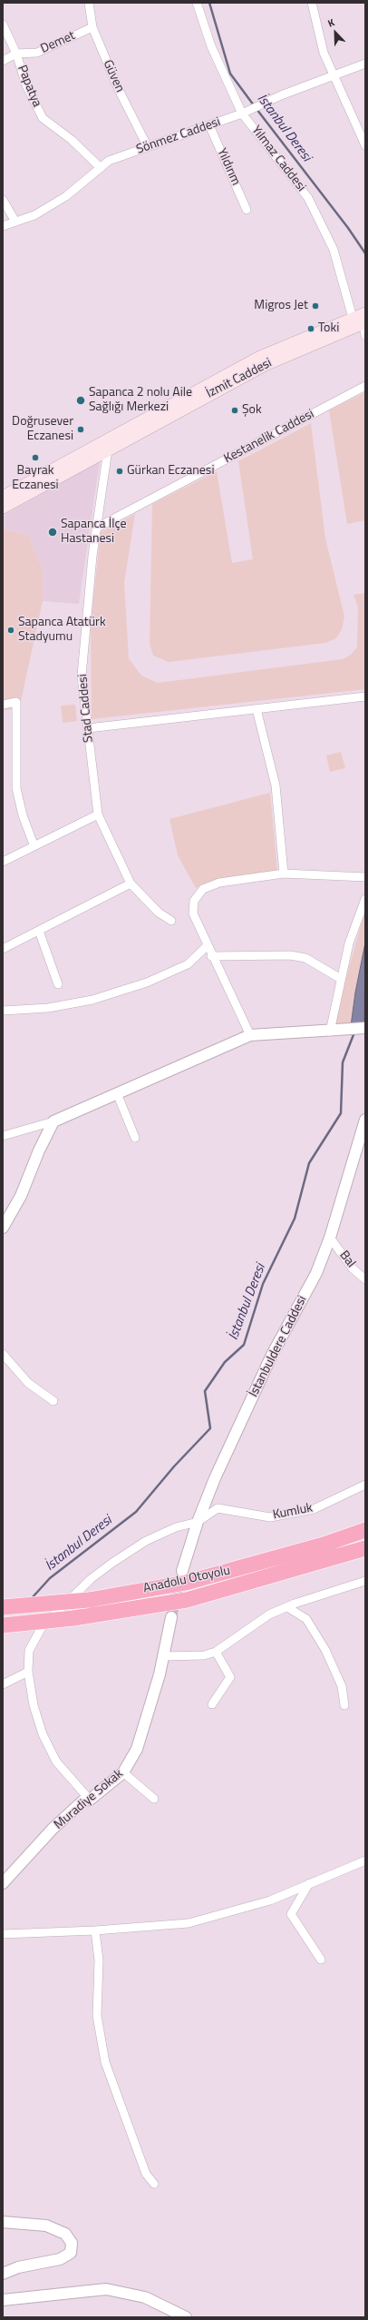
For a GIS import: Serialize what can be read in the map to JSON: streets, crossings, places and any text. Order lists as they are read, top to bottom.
{
  "streets": {
    "highway": ["Anadolu Otoyolu"],
    "main road": ["İzmit Caddesi"],
    "street": [
      "Demet",
      "Güven",
      "Papatya",
      "Sönmez Caddesi",
      "Yılmaz Caddesi",
      "Yıldırım",
      "Kestanelik Caddesi",
      "Stad Caddesi",
      "Bal",
      "İstanbuldere Caddesi",
      "Kumluk",
      "Muradiye Sokak"
    ]
  },
  "crossings": [
    ["Demet", "Güven"],
    ["Demet", "Papatya"],
    ["Güven", "Sönmez Caddesi"],
    ["Papatya", "Sönmez Caddesi"],
    ["Sönmez Caddesi", "Yılmaz Caddesi"],
    ["Sönmez Caddesi", "Yıldırım"],
    ["Yılmaz Caddesi", "İzmit Caddesi"],
    ["İzmit Caddesi", "Stad Caddesi"],
    ["Kestanelik Caddesi", "Stad Caddesi"],
    ["Bal", "İstanbuldere Caddesi"],
    ["İstanbuldere Caddesi", "Kumluk"]
  ],
  "water": ["İstanbul Deresi"],
  "places": [
    "Migros Jet",
    "Toki",
    "Sapanca 2 nolu Aile Sağlığı Merkezi",
    "Şok",
    "Doğrusever Eczanesi",
    "Bayrak Eczanesi",
    "Gürkan Eczanesi",
    "Sapanca İlçe Hastanesi",
    "Sapanca Atatürk Stadyumu"
  ],
  "north": "top left"
}
